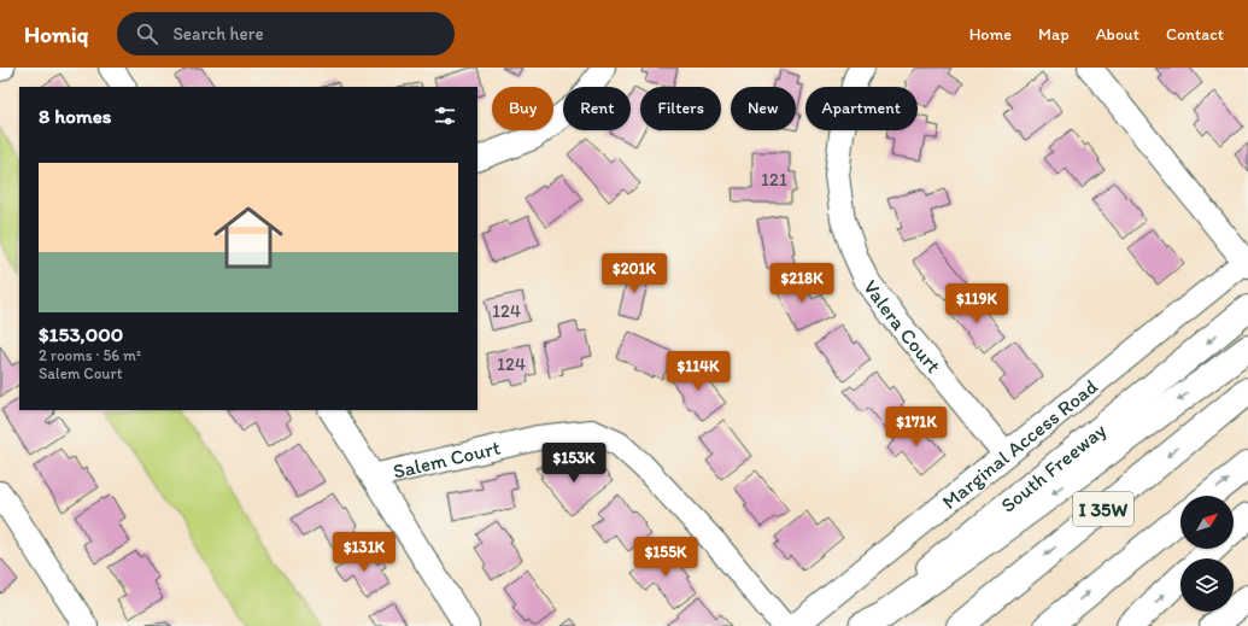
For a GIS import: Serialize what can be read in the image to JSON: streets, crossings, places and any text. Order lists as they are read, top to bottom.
{
  "streets": {
    "main road": ["South Freeway", "I 35W"],
    "street": ["Valera Court", "Marginal Access Road", "Salem Court"]
  },
  "crossings": [
    ["Valera Court", "Marginal Access Road"]
  ],
  "house_numbers": ["121", "124", "124"],
  "north": "top right",
  "page": {
    "header": "Homiq",
    "search": "Search here",
    "nav": [
      "Home",
      "Map",
      "About",
      "Contact"
    ],
    "chip": [
      "Buy",
      "Rent",
      "Filters",
      "New",
      "Apartment"
    ],
    "heading": "8 homes",
    "list": [
      {
        "name": "$153,000",
        "note": "2 rooms · 56 m² · Salem Court"
      }
    ],
    "price": [
      "$201K",
      "$218K",
      "$119K",
      "$114K",
      "$171K",
      "$153K",
      "$131K",
      "$155K"
    ]
  }
}
